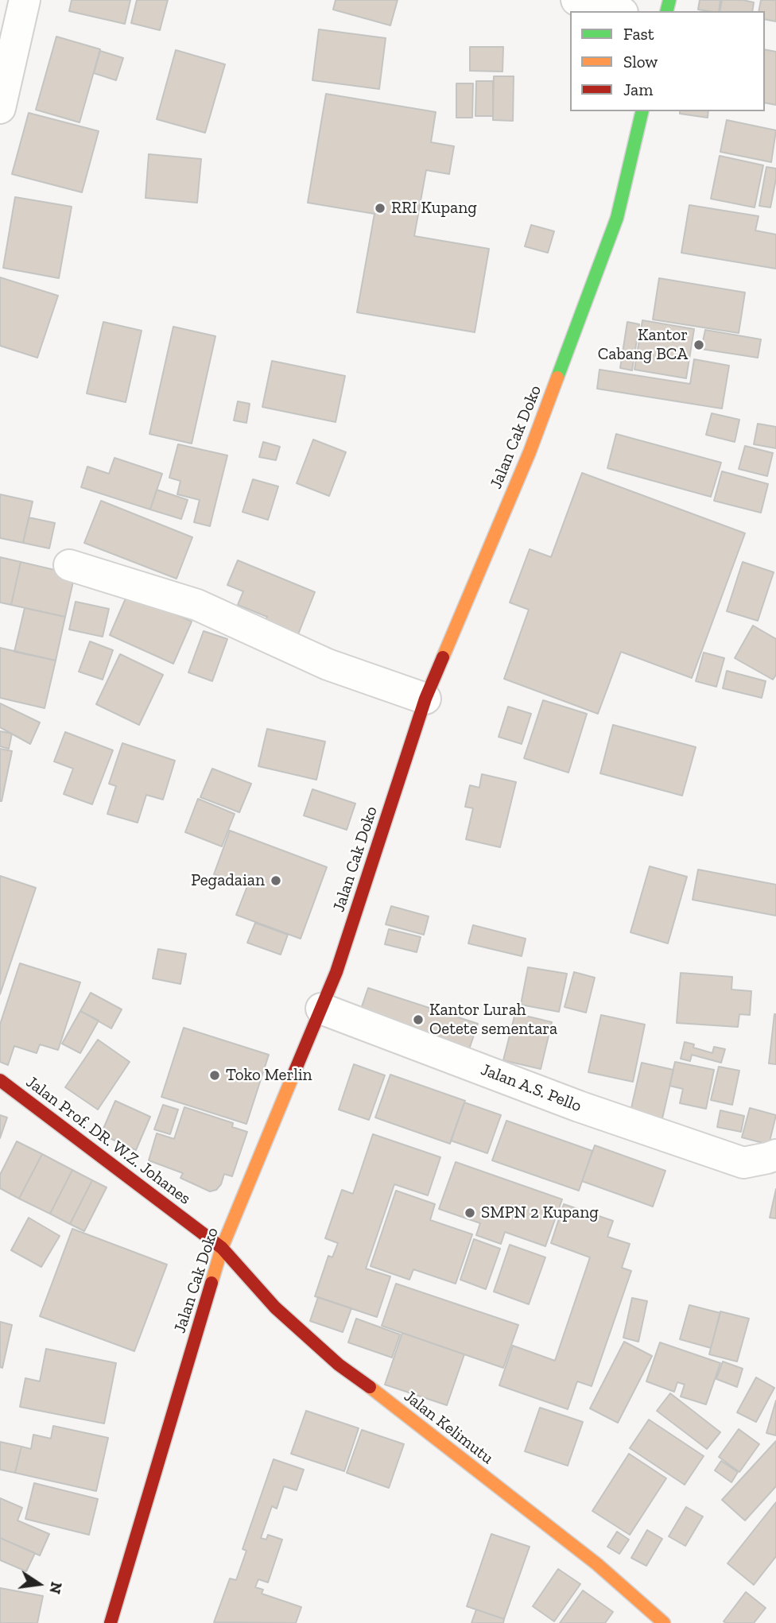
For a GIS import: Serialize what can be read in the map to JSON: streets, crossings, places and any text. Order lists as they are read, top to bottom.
{
  "streets": {
    "main road": ["Jalan Cak Doko", "Jalan Prof. DR. W.Z. Johanes", "Jalan Kelimutu"],
    "street": ["Jalan A.S. Pello"]
  },
  "crossings": [
    ["Jalan Cak Doko", "Jalan A.S. Pello"],
    ["Jalan Cak Doko", "Jalan Prof. DR. W.Z. Johanes"],
    ["Jalan Cak Doko", "Jalan Kelimutu"],
    ["Jalan Prof. DR. W.Z. Johanes", "Jalan Kelimutu"]
  ],
  "places": [
    "RRI Kupang",
    "Kantor Cabang BCA",
    "Pegadaian",
    "Kantor Lurah Oetete sementara",
    "Toko Merlin",
    "SMPN 2 Kupang"
  ],
  "legend": ["Fast", "Slow", "Jam"],
  "north": "right"
}
